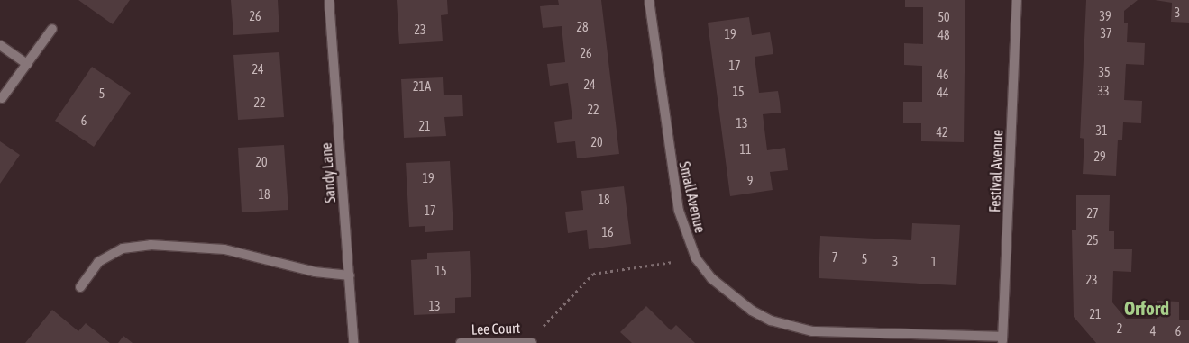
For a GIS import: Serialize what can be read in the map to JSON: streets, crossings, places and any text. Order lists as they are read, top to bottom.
{
  "streets": {
    "street": [
      "Festival Avenue",
      "Sandy Lane",
      "Small Avenue",
      "Lee Court"
    ]
  },
  "crossings": [
    ["Festival Avenue", "Small Avenue"]
  ],
  "districts": ["Orford"],
  "house_numbers": [
    "3",
    "26",
    "39",
    "50",
    "28",
    "23",
    "37",
    "19",
    "48",
    "26",
    "17",
    "24",
    "35",
    "46",
    "24",
    "21A",
    "33",
    "15",
    "44",
    "5",
    "22",
    "22",
    "6",
    "13",
    "21",
    "31",
    "42",
    "20",
    "11",
    "29",
    "20",
    "19",
    "9",
    "18",
    "18",
    "17",
    "27",
    "16",
    "25",
    "7",
    "5",
    "3",
    "1",
    "15",
    "23",
    "13",
    "21",
    "2",
    "4",
    "6"
  ]
}
